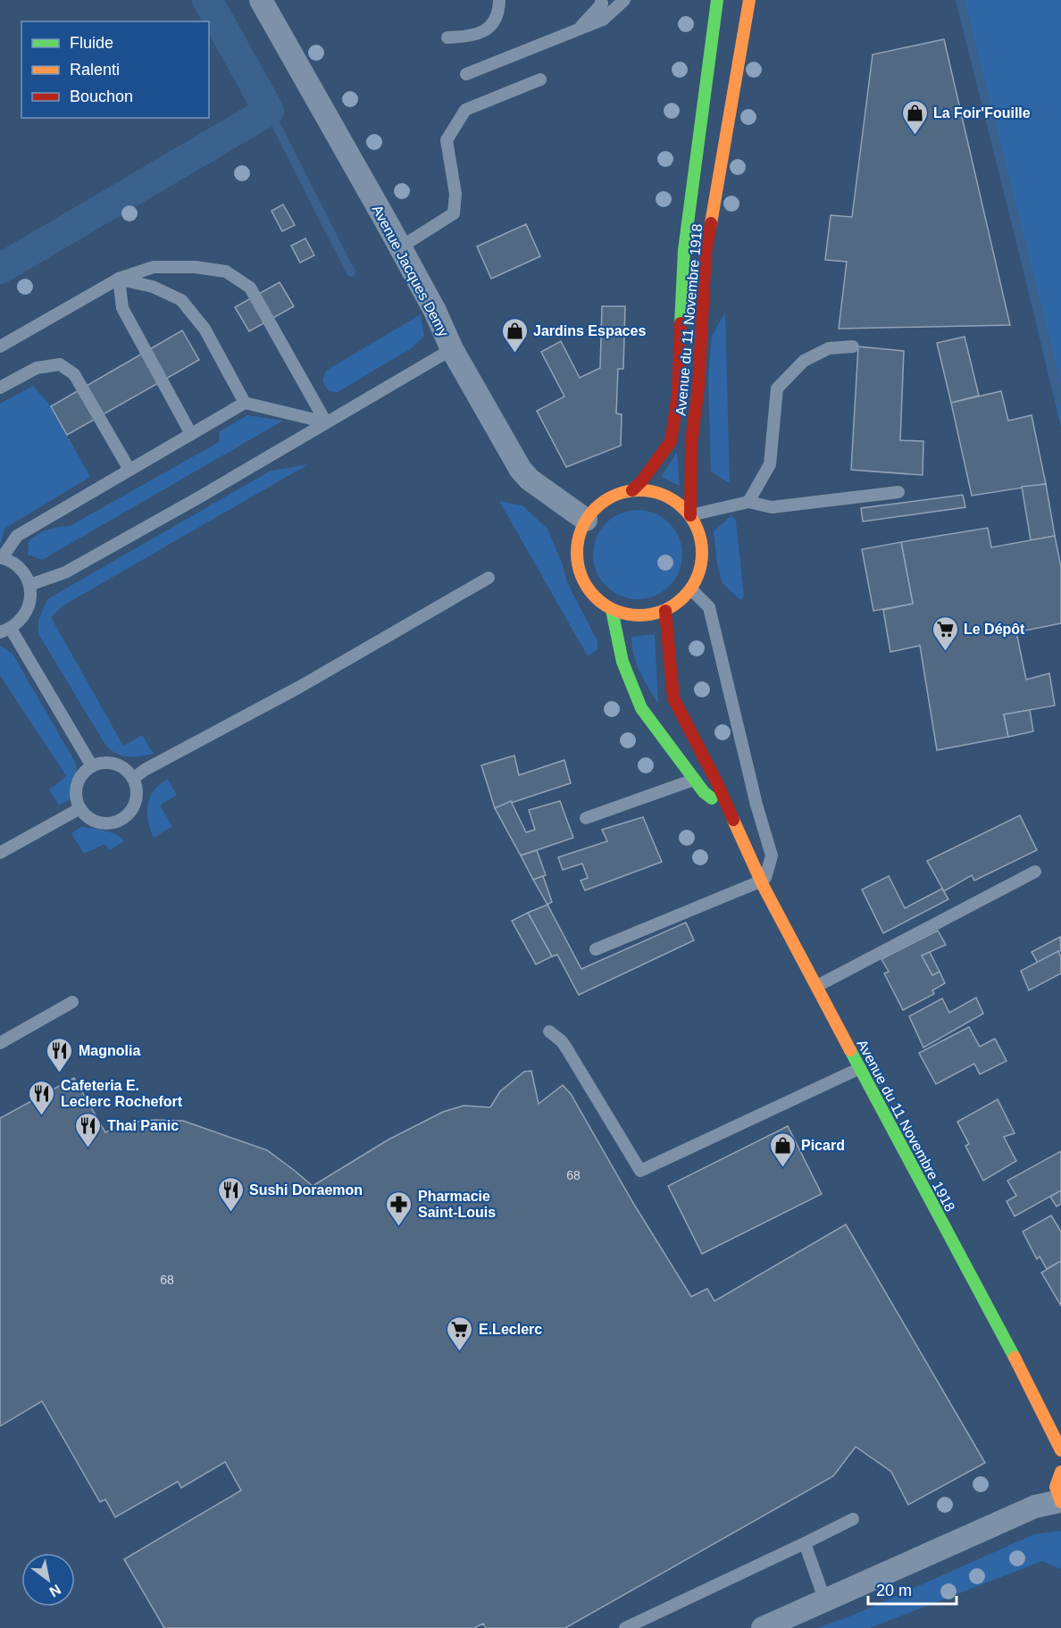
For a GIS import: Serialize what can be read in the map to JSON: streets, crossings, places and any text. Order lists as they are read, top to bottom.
{
  "streets": {
    "main road": ["Avenue du 11 Novembre 1918"],
    "street": ["Avenue Jacques Demy"]
  },
  "crossings": [
    ["Avenue Jacques Demy", "Avenue du 11 Novembre 1918"]
  ],
  "places": {
    "shop": ["La Foir'Fouille", "Jardins Espaces", "Picard"],
    "supermarket": ["Le Dépôt", "E.Leclerc"],
    "restaurant": [
      "Magnolia",
      "Cafeteria E. Leclerc Rochefort",
      "Thai Panic",
      "Sushi Doraemon"
    ],
    "pharmacy": ["Pharmacie Saint-Louis"]
  },
  "house_numbers": ["68", "68"],
  "legend": ["Fluide", "Ralenti", "Bouchon"],
  "scale_bar": "20 m",
  "north": "bottom right"
}
